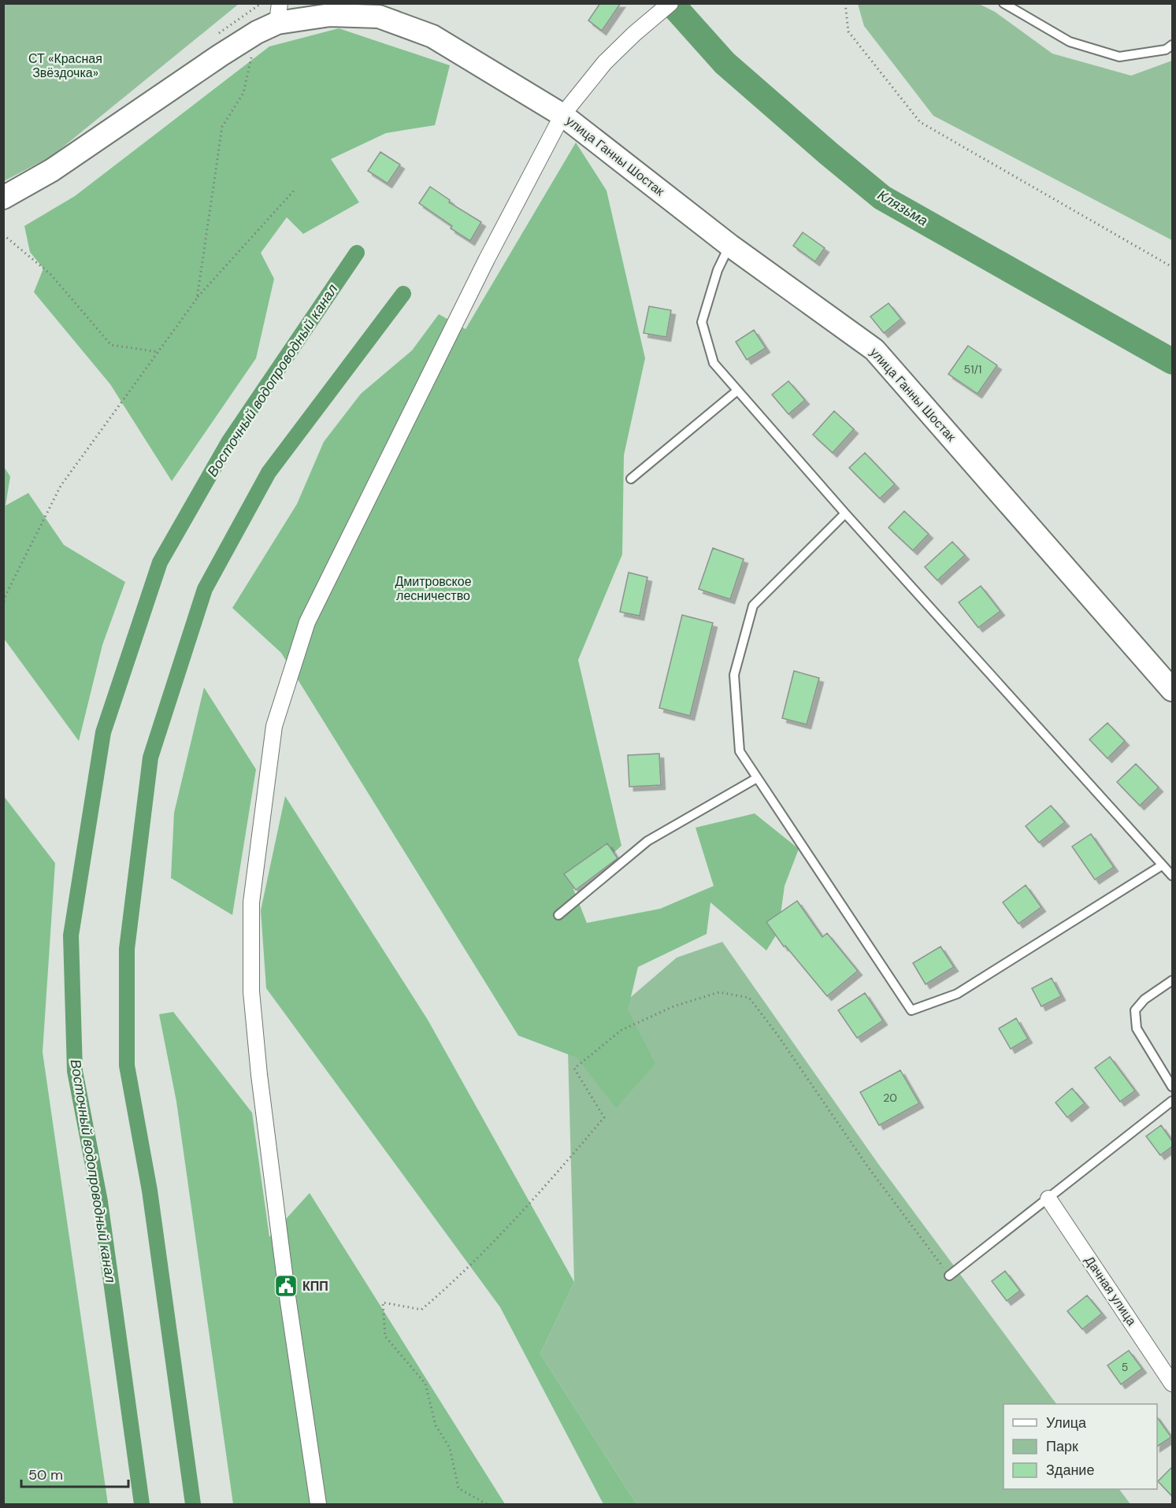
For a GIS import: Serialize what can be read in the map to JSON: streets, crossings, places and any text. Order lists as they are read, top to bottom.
{
  "streets": {
    "main road": ["улица Ганны Шостак"],
    "street": ["Дачная улица"]
  },
  "water": ["Клязьма", "Восточный водопроводный канал"],
  "parks": ["СТ «Красная Звёздочка»", "Дмитровское лесничество"],
  "places": {
    "public building": ["КПП"]
  },
  "house_numbers": ["51/1", "20", "5"],
  "legend": ["Улица", "Парк", "Здание"],
  "scale_bar": "50 m"
}
